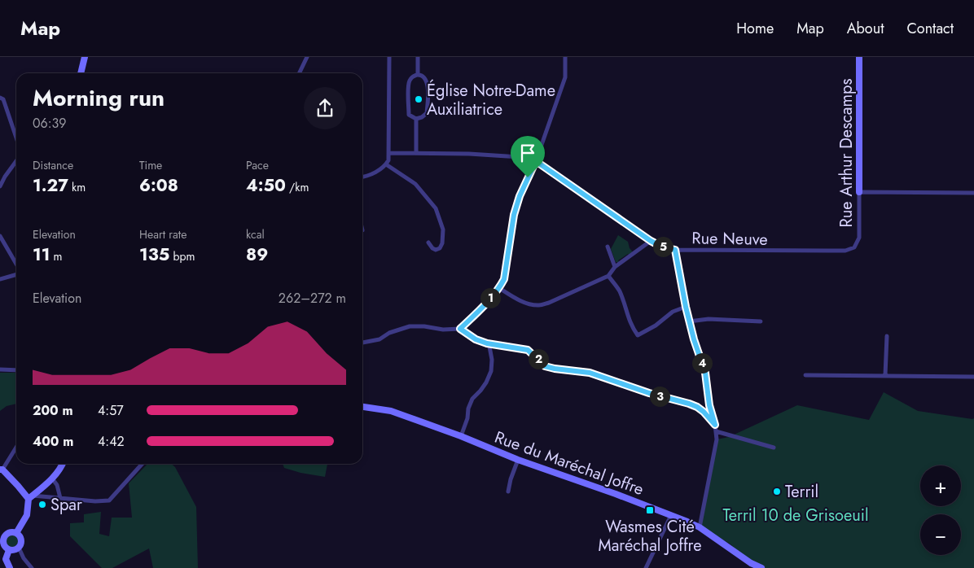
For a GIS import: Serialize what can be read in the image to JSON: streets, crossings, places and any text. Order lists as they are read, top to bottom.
{
  "streets": {
    "street": ["Rue Arthur Descamps", "Rue Neuve", "Rue du Maréchal Joffre"]
  },
  "crossings": [
    ["Rue Arthur Descamps", "Rue Neuve"]
  ],
  "parks": ["Terril 10 de Grisoeuil"],
  "places": {
    "other": ["Église Notre-Dame Auxiliatrice", "Terril", "Spar"],
    "transit": ["Wasmes Cité Maréchal Joffre"]
  },
  "page": {
    "header": "Map",
    "nav": [
      "Home",
      "Map",
      "About",
      "Contact"
    ],
    "heading": ["Morning run", "06:39"],
    "stats": [
      ["Distance", "1.27 km"],
      ["Time", "6:08"],
      ["Pace", "4:50 /km"],
      ["Elevation", "11 m"],
      ["Heart rate", "135 bpm"],
      ["kcal", "89"]
    ],
    "pins": [
      "5",
      "1",
      "2",
      "4",
      "3"
    ],
    "chart": ["Elevation", "262–272 m"],
    "list": [
      {
        "name": "200 m",
        "note": "4:57"
      },
      {
        "name": "400 m",
        "note": "4:42"
      }
    ],
    "map_buttons": ["+", "−"]
  }
}
